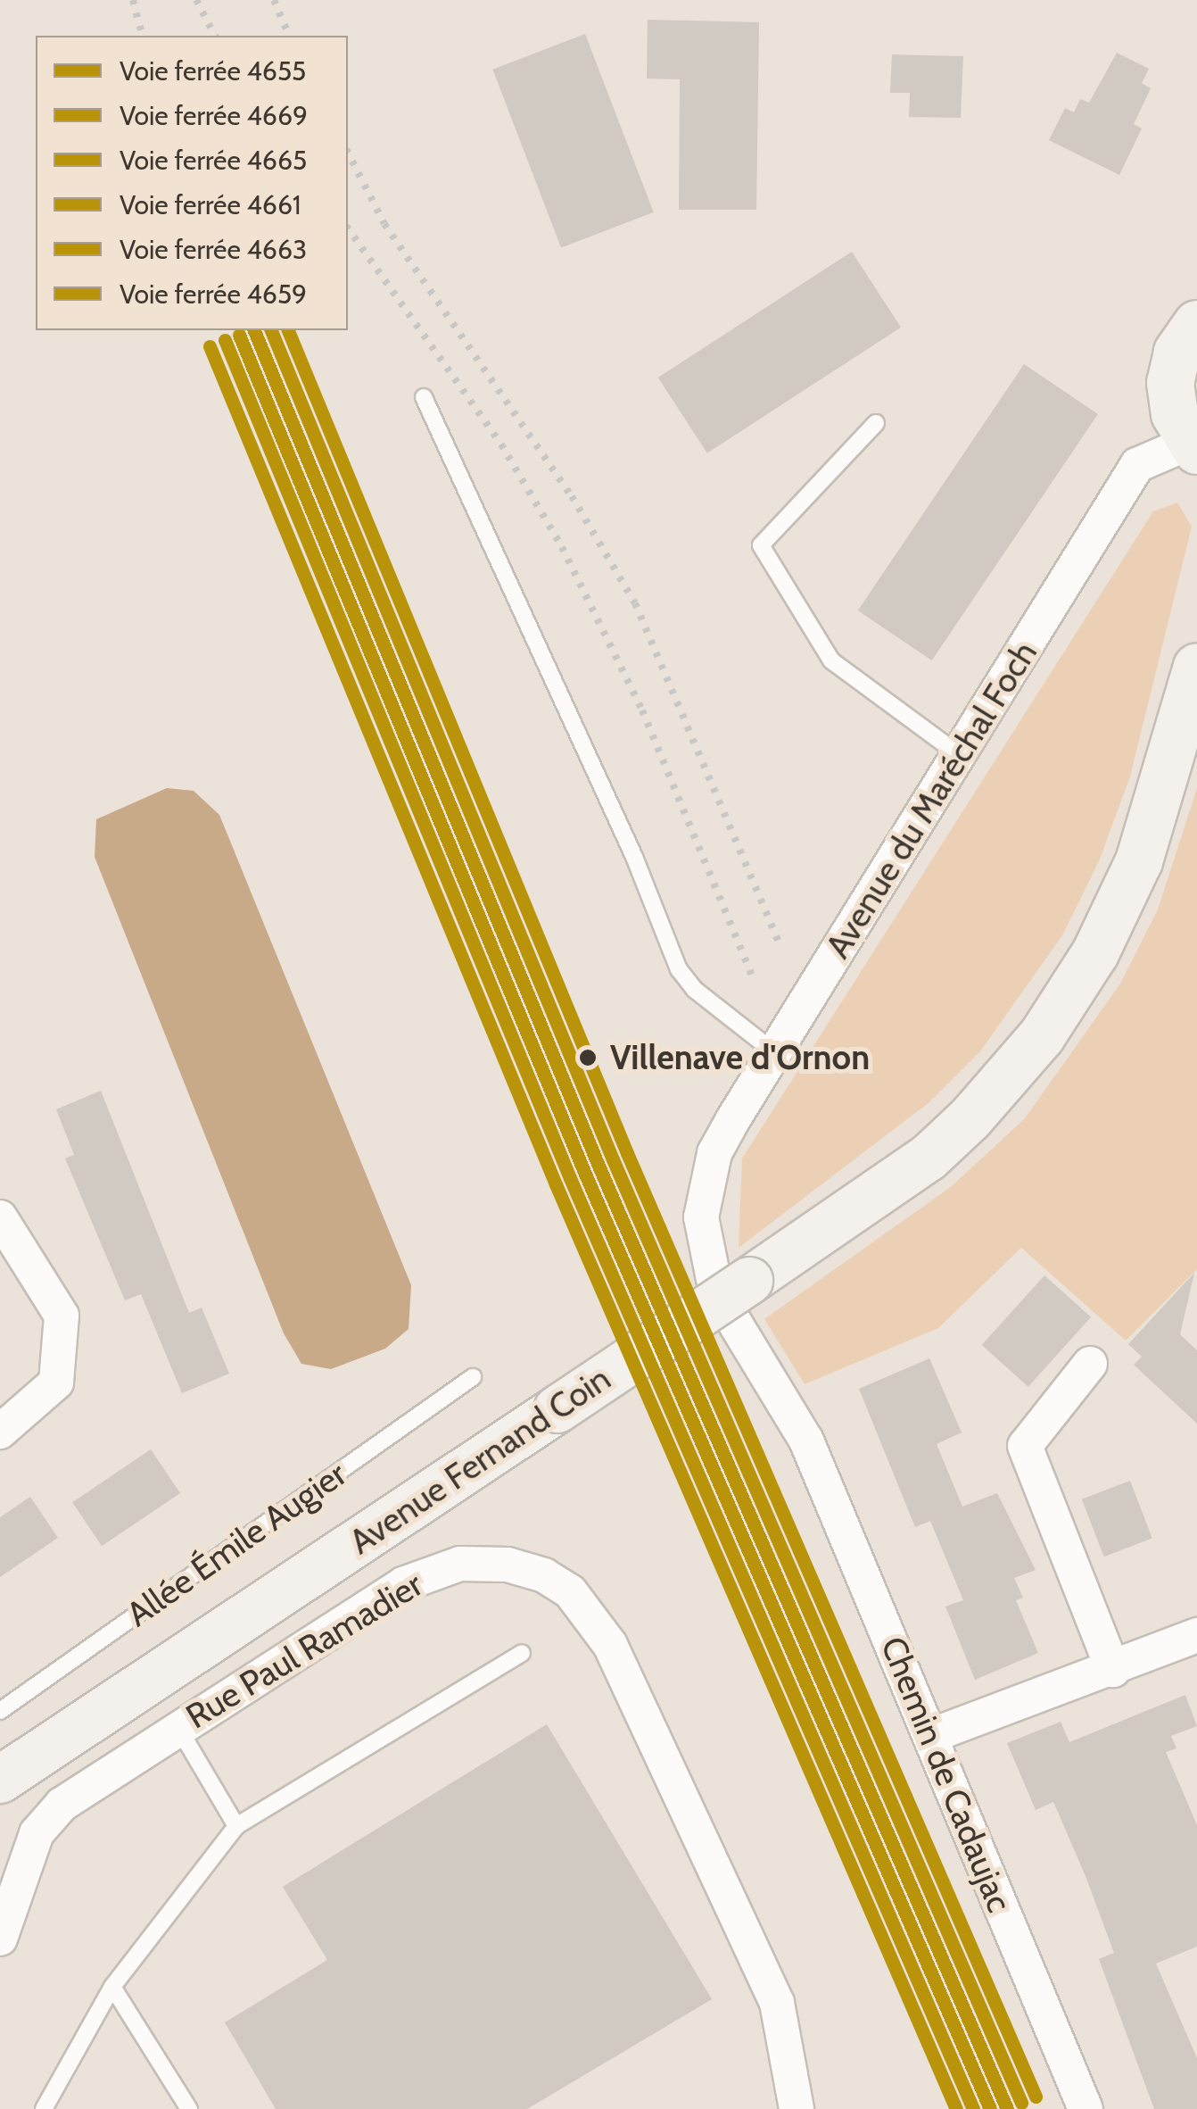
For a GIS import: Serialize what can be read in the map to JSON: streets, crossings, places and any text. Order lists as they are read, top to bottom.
{
  "streets": {
    "main road": ["Avenue Fernand Coin"],
    "street": ["Avenue du Maréchal Foch", "Rue Paul Ramadier", "Chemin de Cadaujac"],
    "lane": ["Allée Émile Augier"]
  },
  "crossings": [
    ["Avenue du Maréchal Foch", "Chemin de Cadaujac"]
  ],
  "places": ["Villenave d'Ornon"],
  "lines": [
    "rail line 4655",
    "rail line 4665",
    "rail line 4663",
    "rail line 4669",
    "rail line 4661",
    "rail line 4659"
  ],
  "legend": [
    "Voie ferrée 4655",
    "Voie ferrée 4669",
    "Voie ferrée 4665",
    "Voie ferrée 4661",
    "Voie ferrée 4663",
    "Voie ferrée 4659"
  ]
}
